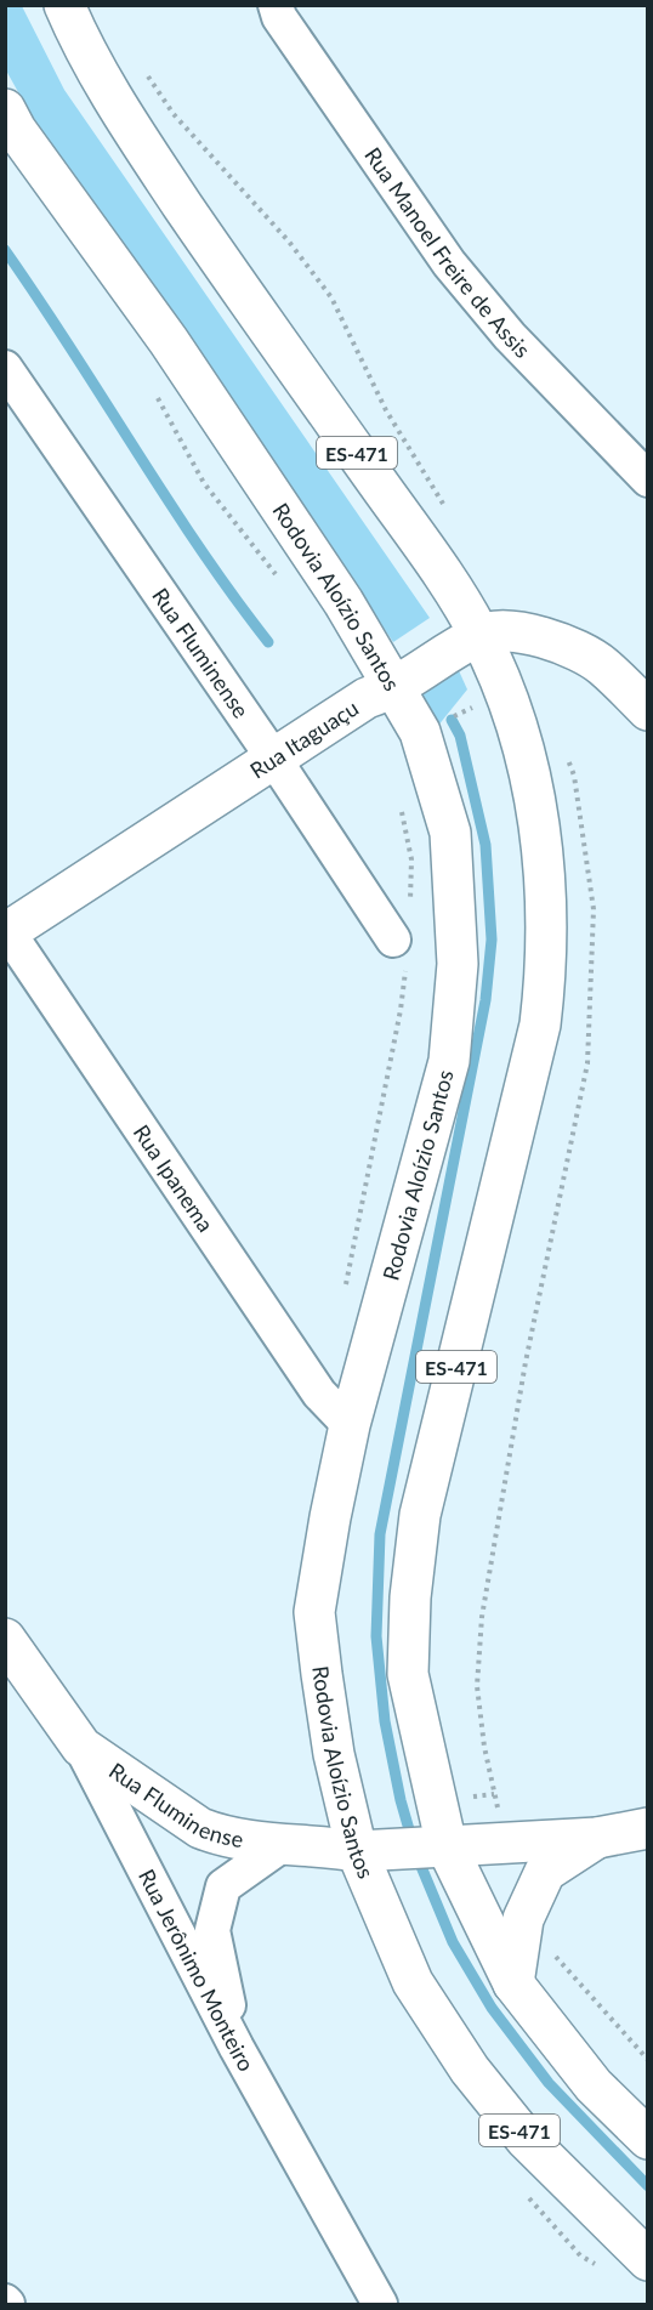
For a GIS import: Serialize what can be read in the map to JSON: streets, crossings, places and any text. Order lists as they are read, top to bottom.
{
  "streets": {
    "main road": [
      "ES-471",
      "Rodovia Aloízio Santos",
      "Rua Fluminense",
      "Rua Itaguaçu",
      "Rua Jerônimo Monteiro"
    ],
    "street": ["Rua Manoel Freire de Assis", "Rua Ipanema"]
  },
  "crossings": [
    ["ES-471", "Rua Fluminense"],
    ["ES-471", "Rua Itaguaçu"],
    ["Rodovia Aloízio Santos", "Rua Fluminense"],
    ["Rodovia Aloízio Santos", "Rua Itaguaçu"],
    ["Rodovia Aloízio Santos", "Rua Ipanema"],
    ["Rua Fluminense", "Rua Itaguaçu"],
    ["Rua Fluminense", "Rua Jerônimo Monteiro"],
    ["Rua Itaguaçu", "Rua Ipanema"]
  ]
}
